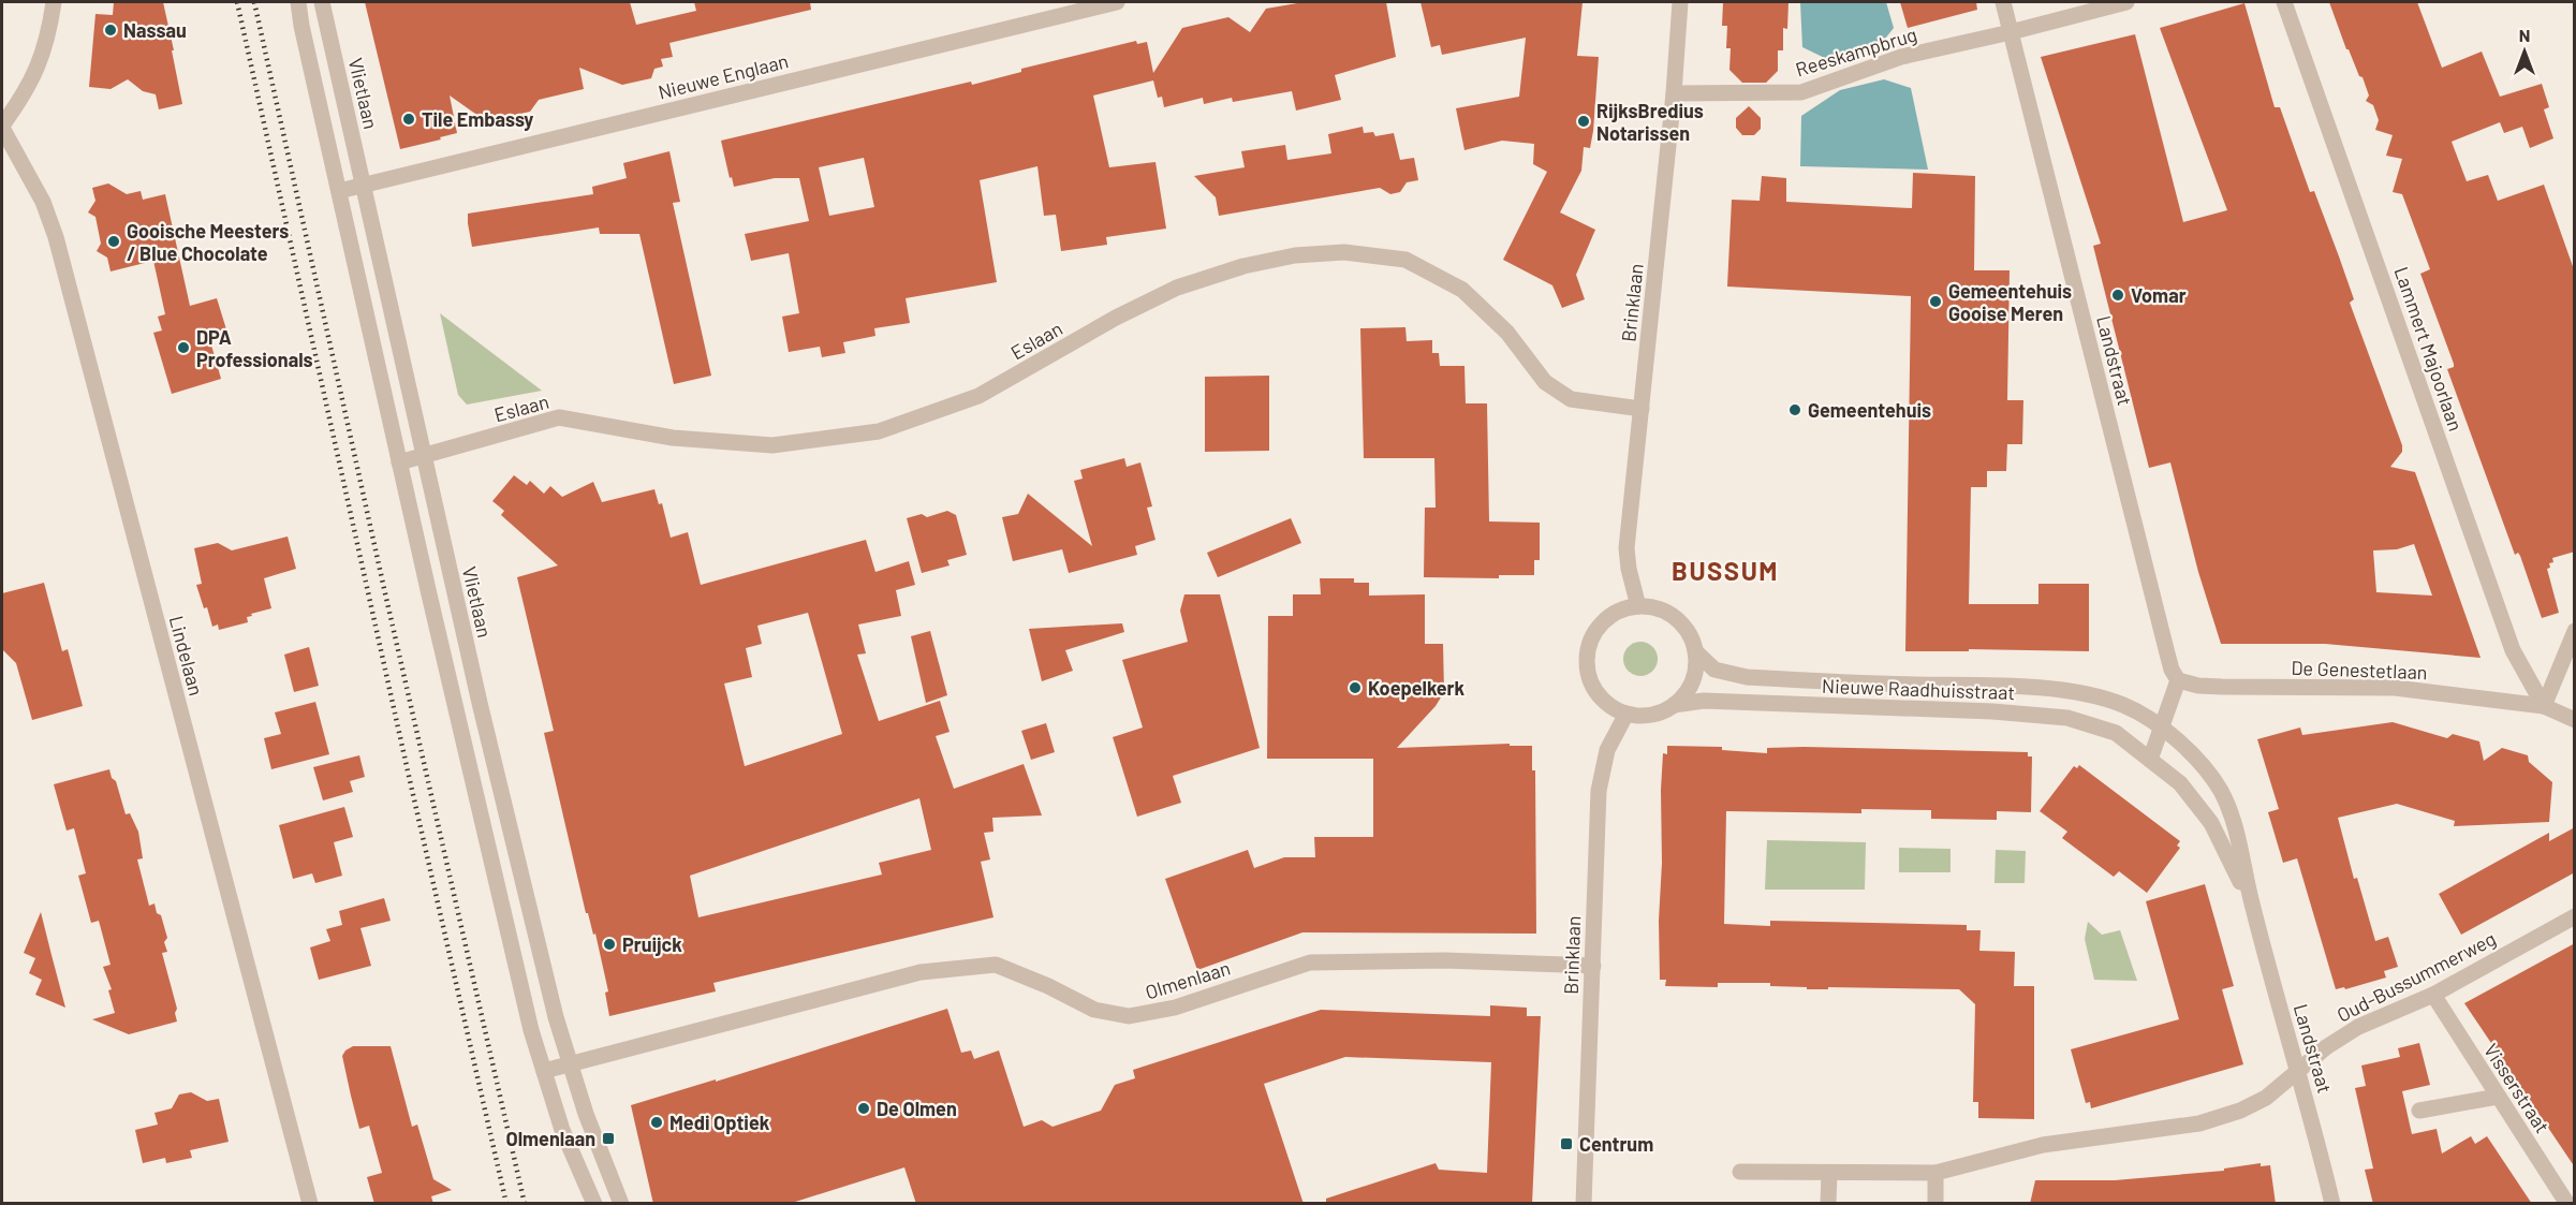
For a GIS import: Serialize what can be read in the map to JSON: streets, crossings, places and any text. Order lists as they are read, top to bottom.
{
  "streets": {
    "street": [
      "Reeskampbrug",
      "Nieuwe Englaan",
      "Vlietlaan",
      "Brinklaan",
      "Eslaan",
      "Lammert Majoorlaan",
      "Landstraat",
      "Lindelaan",
      "De Genestetlaan",
      "Nieuwe Raadhuisstraat",
      "Oud-Bussummerweg",
      "Olmenlaan",
      "Visserstraat"
    ]
  },
  "crossings": [
    ["Reeskampbrug", "Brinklaan"],
    ["Reeskampbrug", "Landstraat"],
    ["Nieuwe Englaan", "Vlietlaan"],
    ["Vlietlaan", "Eslaan"],
    ["Vlietlaan", "Olmenlaan"],
    ["Brinklaan", "Eslaan"],
    ["Brinklaan", "Nieuwe Raadhuisstraat"],
    ["Brinklaan", "Olmenlaan"],
    ["Lammert Majoorlaan", "De Genestetlaan"],
    ["Landstraat", "De Genestetlaan"],
    ["Landstraat", "Nieuwe Raadhuisstraat"],
    ["Landstraat", "Oud-Bussummerweg"],
    ["Oud-Bussummerweg", "Visserstraat"]
  ],
  "districts": ["BUSSUM"],
  "places": {
    "other": [
      "Nassau",
      "Tile Embassy",
      "RijksBredius Notarissen",
      "Gooische Meesters / Blue Chocolate",
      "Vomar",
      "Gemeentehuis Gooise Meren",
      "DPA Professionals",
      "Gemeentehuis",
      "Koepelkerk",
      "Pruijck",
      "De Olmen",
      "Medi Optiek"
    ],
    "transit": ["Olmenlaan", "Centrum"]
  },
  "north": "top"
}
